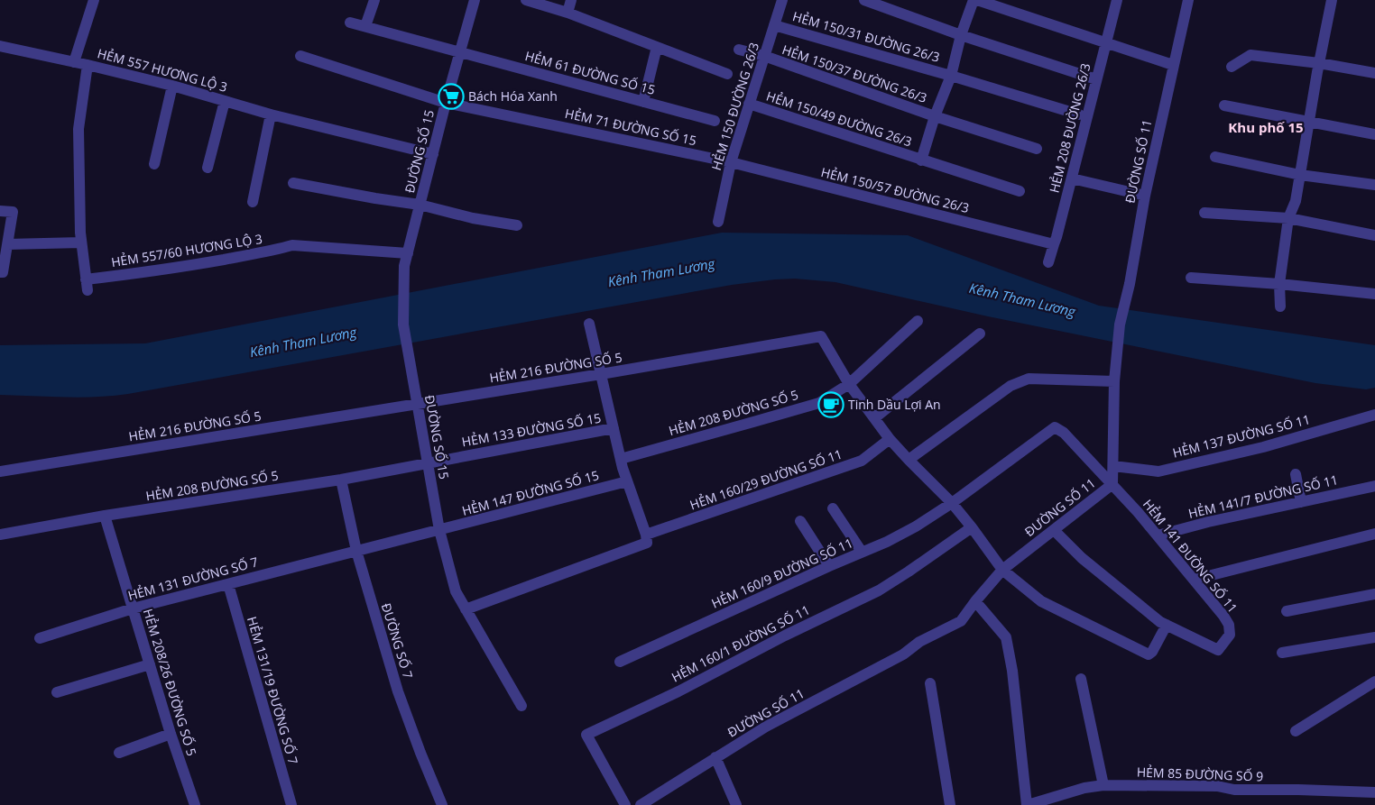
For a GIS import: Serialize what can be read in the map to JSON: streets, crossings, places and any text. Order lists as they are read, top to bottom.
{
  "streets": {
    "street": [
      "HẺM 150/31 ĐƯỜNG 26/3",
      "HẺM 557 HƯƠNG LỘ 3",
      "HẺM 61 ĐƯỜNG SỐ 15",
      "HẺM 150/37 ĐƯỜNG 26/3",
      "HẺM 150 ĐƯỜNG 26/3",
      "HẺM 150/49 ĐƯỜNG 26/3",
      "HẺM 71 ĐƯỜNG SỐ 15",
      "HẺM 208 ĐƯỜNG 26/3",
      "ĐƯỜNG SỐ 15",
      "ĐƯỜNG SỐ 11",
      "HẺM 150/57 ĐƯỜNG 26/3",
      "HẺM 557/60 HƯƠNG LỘ 3",
      "HẺM 216 ĐƯỜNG SỐ 5",
      "HẺM 208 ĐƯỜNG SỐ 5",
      "HẺM 133 ĐƯỜNG SỐ 15",
      "HẺM 137 ĐƯỜNG SỐ 11",
      "HẺM 160/29 ĐƯỜNG SỐ 11",
      "HẺM 147 ĐƯỜNG SỐ 15",
      "HẺM 141/7 ĐƯỜNG SỐ 11",
      "HẺM 141 ĐƯỜNG SỐ 11",
      "HẺM 160/9 ĐƯỜNG SỐ 11",
      "HẺM 131 ĐƯỜNG SỐ 7",
      "ĐƯỜNG SỐ 7",
      "HẺM 160/1 ĐƯỜNG SỐ 11",
      "HẺM 208/26 ĐƯỜNG SỐ 5",
      "HẺM 131/19 ĐƯỜNG SỐ 7",
      "HẺM 85 ĐƯỜNG SỐ 9"
    ]
  },
  "crossings": [
    ["HẺM 150/31 ĐƯỜNG 26/3", "HẺM 150 ĐƯỜNG 26/3"],
    ["HẺM 557 HƯƠNG LỘ 3", "ĐƯỜNG SỐ 15"],
    ["HẺM 557 HƯƠNG LỘ 3", "HẺM 557/60 HƯƠNG LỘ 3"],
    ["HẺM 61 ĐƯỜNG SỐ 15", "ĐƯỜNG SỐ 15"],
    ["HẺM 150/37 ĐƯỜNG 26/3", "HẺM 150 ĐƯỜNG 26/3"],
    ["HẺM 150 ĐƯỜNG 26/3", "HẺM 150/49 ĐƯỜNG 26/3"],
    ["HẺM 150 ĐƯỜNG 26/3", "HẺM 71 ĐƯỜNG SỐ 15"],
    ["HẺM 150 ĐƯỜNG 26/3", "HẺM 150/57 ĐƯỜNG 26/3"],
    ["HẺM 71 ĐƯỜNG SỐ 15", "ĐƯỜNG SỐ 15"],
    ["HẺM 71 ĐƯỜNG SỐ 15", "HẺM 150/57 ĐƯỜNG 26/3"],
    ["HẺM 208 ĐƯỜNG 26/3", "HẺM 150/57 ĐƯỜNG 26/3"],
    ["ĐƯỜNG SỐ 15", "HẺM 557/60 HƯƠNG LỘ 3"],
    ["ĐƯỜNG SỐ 15", "HẺM 216 ĐƯỜNG SỐ 5"],
    ["ĐƯỜNG SỐ 15", "HẺM 208 ĐƯỜNG SỐ 5"],
    ["ĐƯỜNG SỐ 15", "HẺM 133 ĐƯỜNG SỐ 15"],
    ["ĐƯỜNG SỐ 15", "HẺM 160/29 ĐƯỜNG SỐ 11"],
    ["ĐƯỜNG SỐ 15", "HẺM 147 ĐƯỜNG SỐ 15"],
    ["ĐƯỜNG SỐ 11", "HẺM 216 ĐƯỜNG SỐ 5"],
    ["ĐƯỜNG SỐ 11", "HẺM 137 ĐƯỜNG SỐ 11"],
    ["ĐƯỜNG SỐ 11", "HẺM 141 ĐƯỜNG SỐ 11"],
    ["HẺM 216 ĐƯỜNG SỐ 5", "HẺM 208 ĐƯỜNG SỐ 5"],
    ["HẺM 216 ĐƯỜNG SỐ 5", "HẺM 160/29 ĐƯỜNG SỐ 11"],
    ["HẺM 216 ĐƯỜNG SỐ 5", "HẺM 141 ĐƯỜNG SỐ 11"],
    ["HẺM 216 ĐƯỜNG SỐ 5", "HẺM 160/9 ĐƯỜNG SỐ 11"],
    ["HẺM 216 ĐƯỜNG SỐ 5", "HẺM 160/1 ĐƯỜNG SỐ 11"],
    ["HẺM 208 ĐƯỜNG SỐ 5", "HẺM 133 ĐƯỜNG SỐ 15"],
    ["HẺM 208 ĐƯỜNG SỐ 5", "ĐƯỜNG SỐ 7"],
    ["HẺM 208 ĐƯỜNG SỐ 5", "HẺM 208/26 ĐƯỜNG SỐ 5"],
    ["HẺM 147 ĐƯỜNG SỐ 15", "HẺM 131 ĐƯỜNG SỐ 7"],
    ["HẺM 147 ĐƯỜNG SỐ 15", "ĐƯỜNG SỐ 7"],
    ["HẺM 141/7 ĐƯỜNG SỐ 11", "HẺM 141 ĐƯỜNG SỐ 11"],
    ["HẺM 141 ĐƯỜNG SỐ 11", "HẺM 160/9 ĐƯỜNG SỐ 11"],
    ["HẺM 131 ĐƯỜNG SỐ 7", "ĐƯỜNG SỐ 7"],
    ["HẺM 131 ĐƯỜNG SỐ 7", "HẺM 208/26 ĐƯỜNG SỐ 5"],
    ["HẺM 131 ĐƯỜNG SỐ 7", "HẺM 131/19 ĐƯỜNG SỐ 7"]
  ],
  "districts": ["Khu phố 15"],
  "water": ["Kênh Tham Lương"],
  "places": {
    "supermarket": ["Bách Hóa Xanh"],
    "cafe": ["Tinh Dầu Lợi An"]
  }
}
